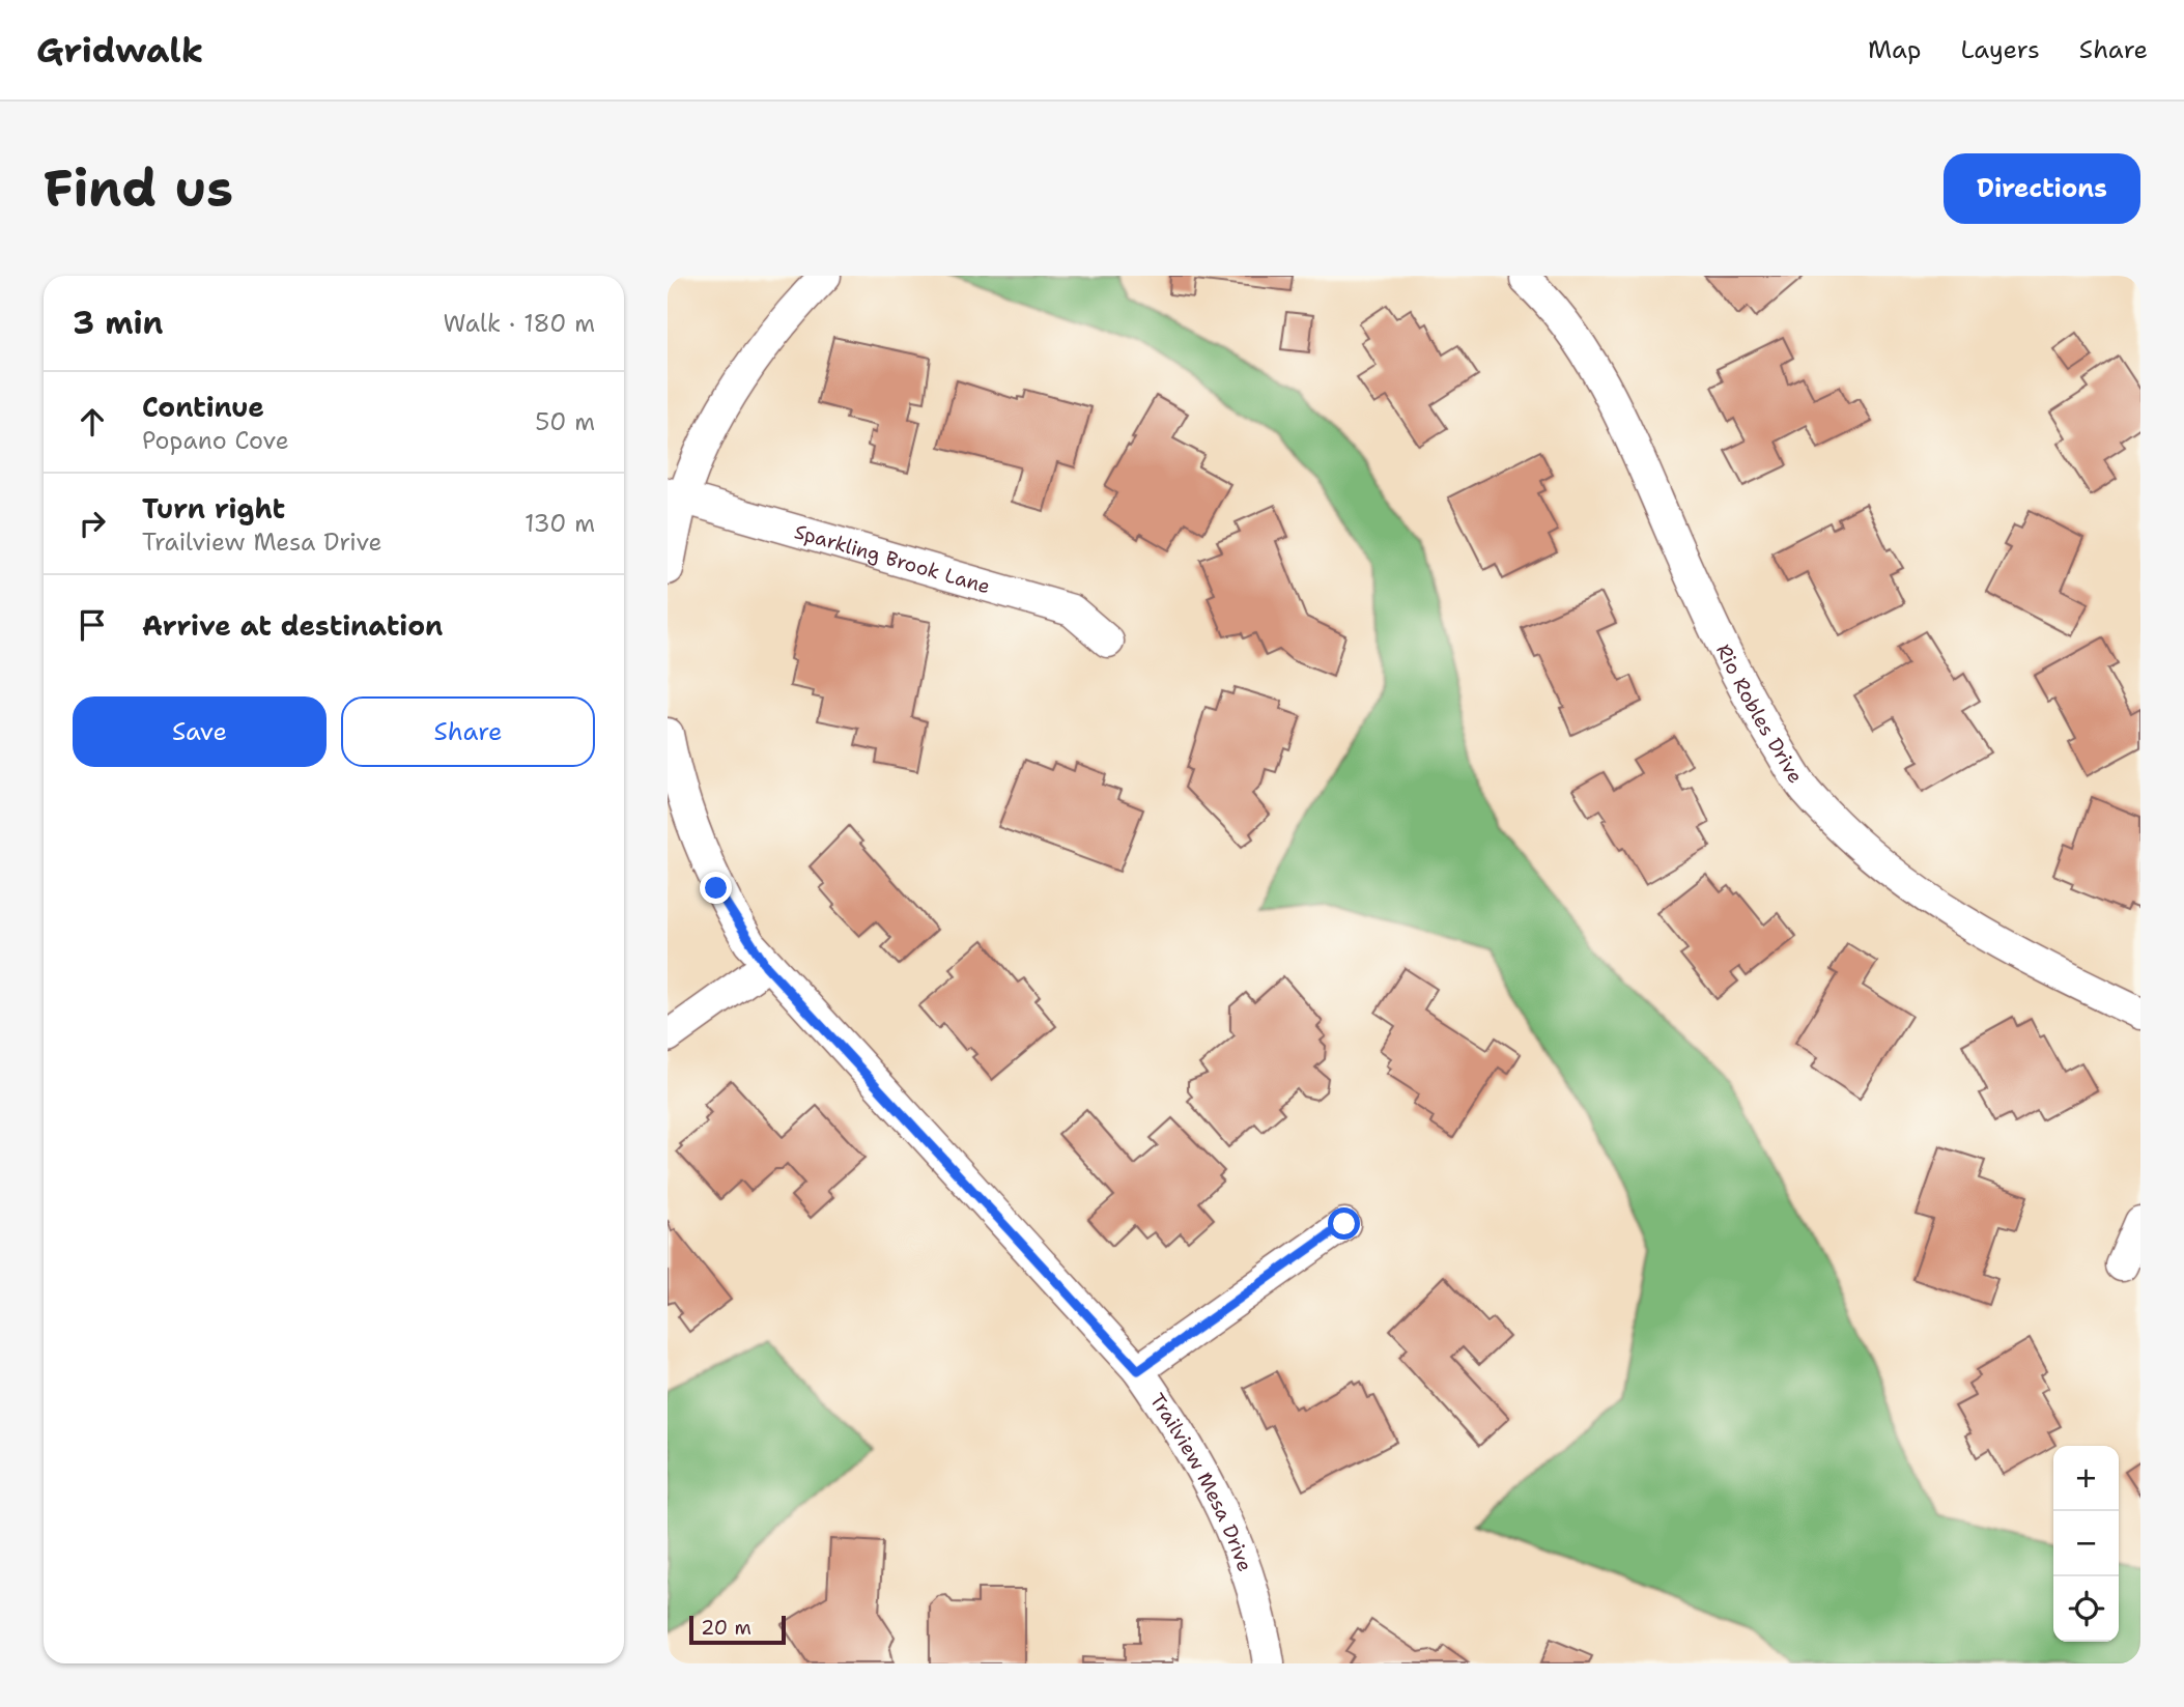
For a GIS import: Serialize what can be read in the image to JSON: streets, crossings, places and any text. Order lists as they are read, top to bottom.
{
  "streets": {
    "street": ["Sparkling Brook Lane", "Rio Robles Drive", "Trailview Mesa Drive"]
  },
  "scale_bar": "20 m",
  "page": {
    "header": "Gridwalk",
    "nav": ["Map", "Layers", "Share"],
    "buttons": [
      "Directions",
      ["Save", "Share"]
    ],
    "title": "Find us",
    "heading": ["3 min", "Walk · 180 m"],
    "list": [
      ["Continue", "Popano Cove", "50 m"],
      ["Turn right", "Trailview Mesa Drive", "130 m"],
      "Arrive at destination"
    ],
    "map_buttons": ["+", "−"],
    "scale": "20 m"
  }
}
